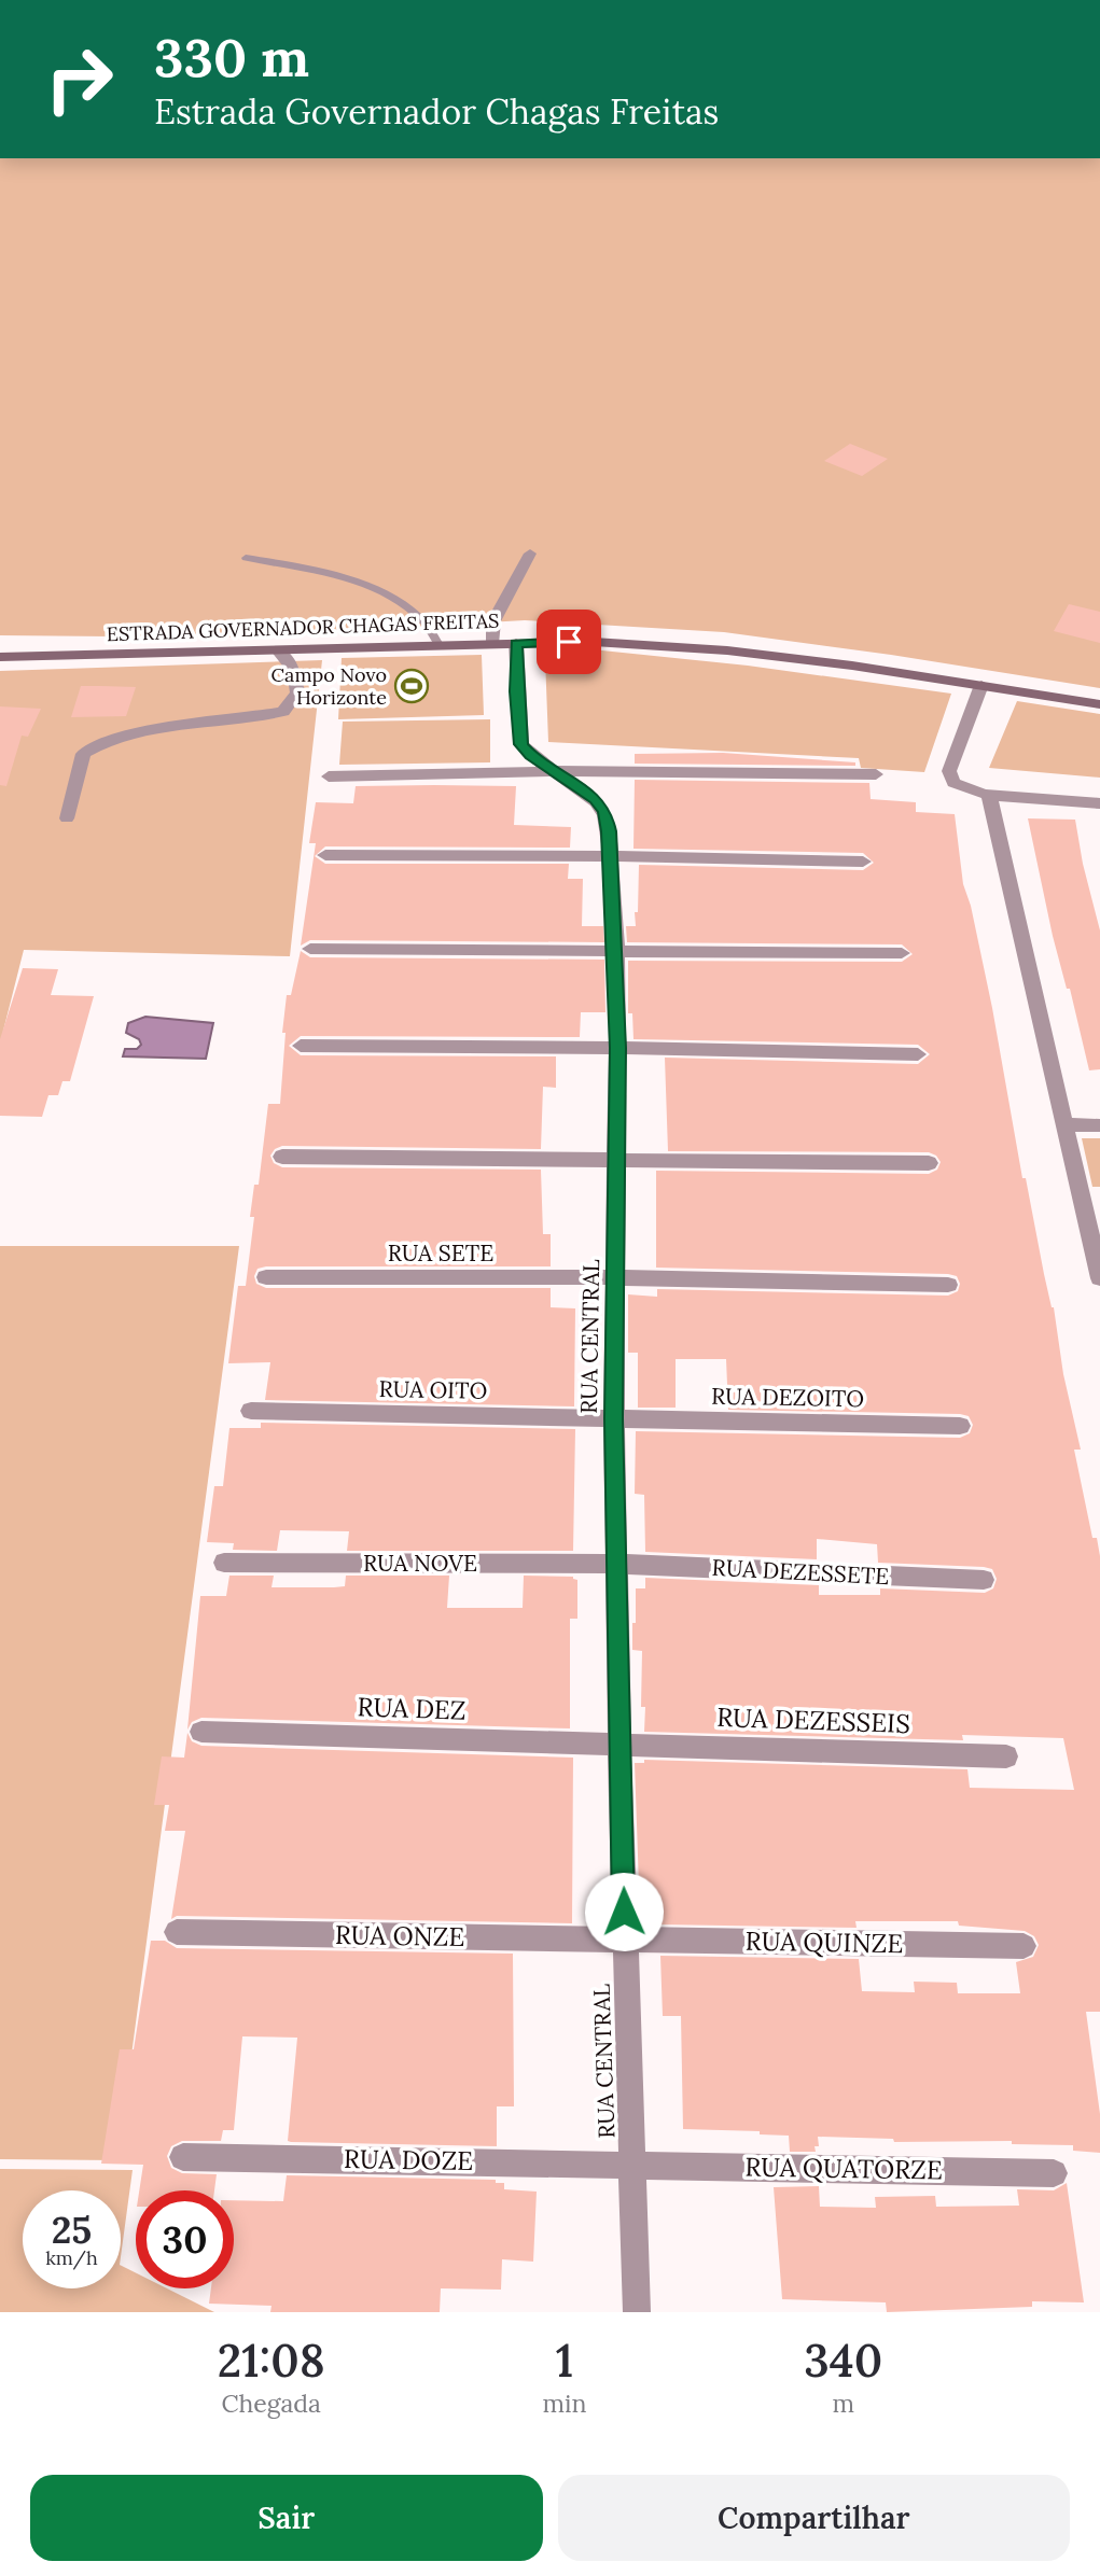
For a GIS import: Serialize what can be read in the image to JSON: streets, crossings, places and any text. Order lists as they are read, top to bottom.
{
  "streets": {
    "main road": ["ESTRADA GOVERNADOR CHAGAS FREITAS"],
    "street": [
      "RUA SETE",
      "RUA CENTRAL",
      "RUA OITO",
      "RUA DEZOITO",
      "RUA NOVE",
      "RUA DEZESSETE",
      "RUA DEZ",
      "RUA DEZESSEIS",
      "RUA ONZE",
      "RUA QUINZE",
      "RUA DOZE",
      "RUA QUATORZE"
    ]
  },
  "crossings": [
    ["ESTRADA GOVERNADOR CHAGAS FREITAS", "RUA CENTRAL"],
    ["RUA SETE", "RUA CENTRAL"],
    ["RUA CENTRAL", "RUA OITO"],
    ["RUA CENTRAL", "RUA DEZOITO"],
    ["RUA CENTRAL", "RUA NOVE"],
    ["RUA CENTRAL", "RUA DEZESSETE"],
    ["RUA CENTRAL", "RUA DEZ"],
    ["RUA CENTRAL", "RUA DEZESSEIS"],
    ["RUA CENTRAL", "RUA ONZE"],
    ["RUA CENTRAL", "RUA QUINZE"],
    ["RUA CENTRAL", "RUA DOZE"],
    ["RUA CENTRAL", "RUA QUATORZE"],
    ["RUA OITO", "RUA DEZOITO"],
    ["RUA NOVE", "RUA DEZESSETE"],
    ["RUA DEZ", "RUA DEZESSEIS"],
    ["RUA ONZE", "RUA QUINZE"],
    ["RUA DOZE", "RUA QUATORZE"]
  ],
  "places": {
    "sports": ["Campo Novo Horizonte"]
  },
  "page": {
    "turn": ["330 m", "Estrada Governador Chagas Freitas"],
    "speed": "25 km/h",
    "limit": "30",
    "eta": [
      "21:08",
      "Chegada",
      "1",
      "min",
      "340",
      "m"
    ],
    "buttons": ["Sair", "Compartilhar"]
  }
}
